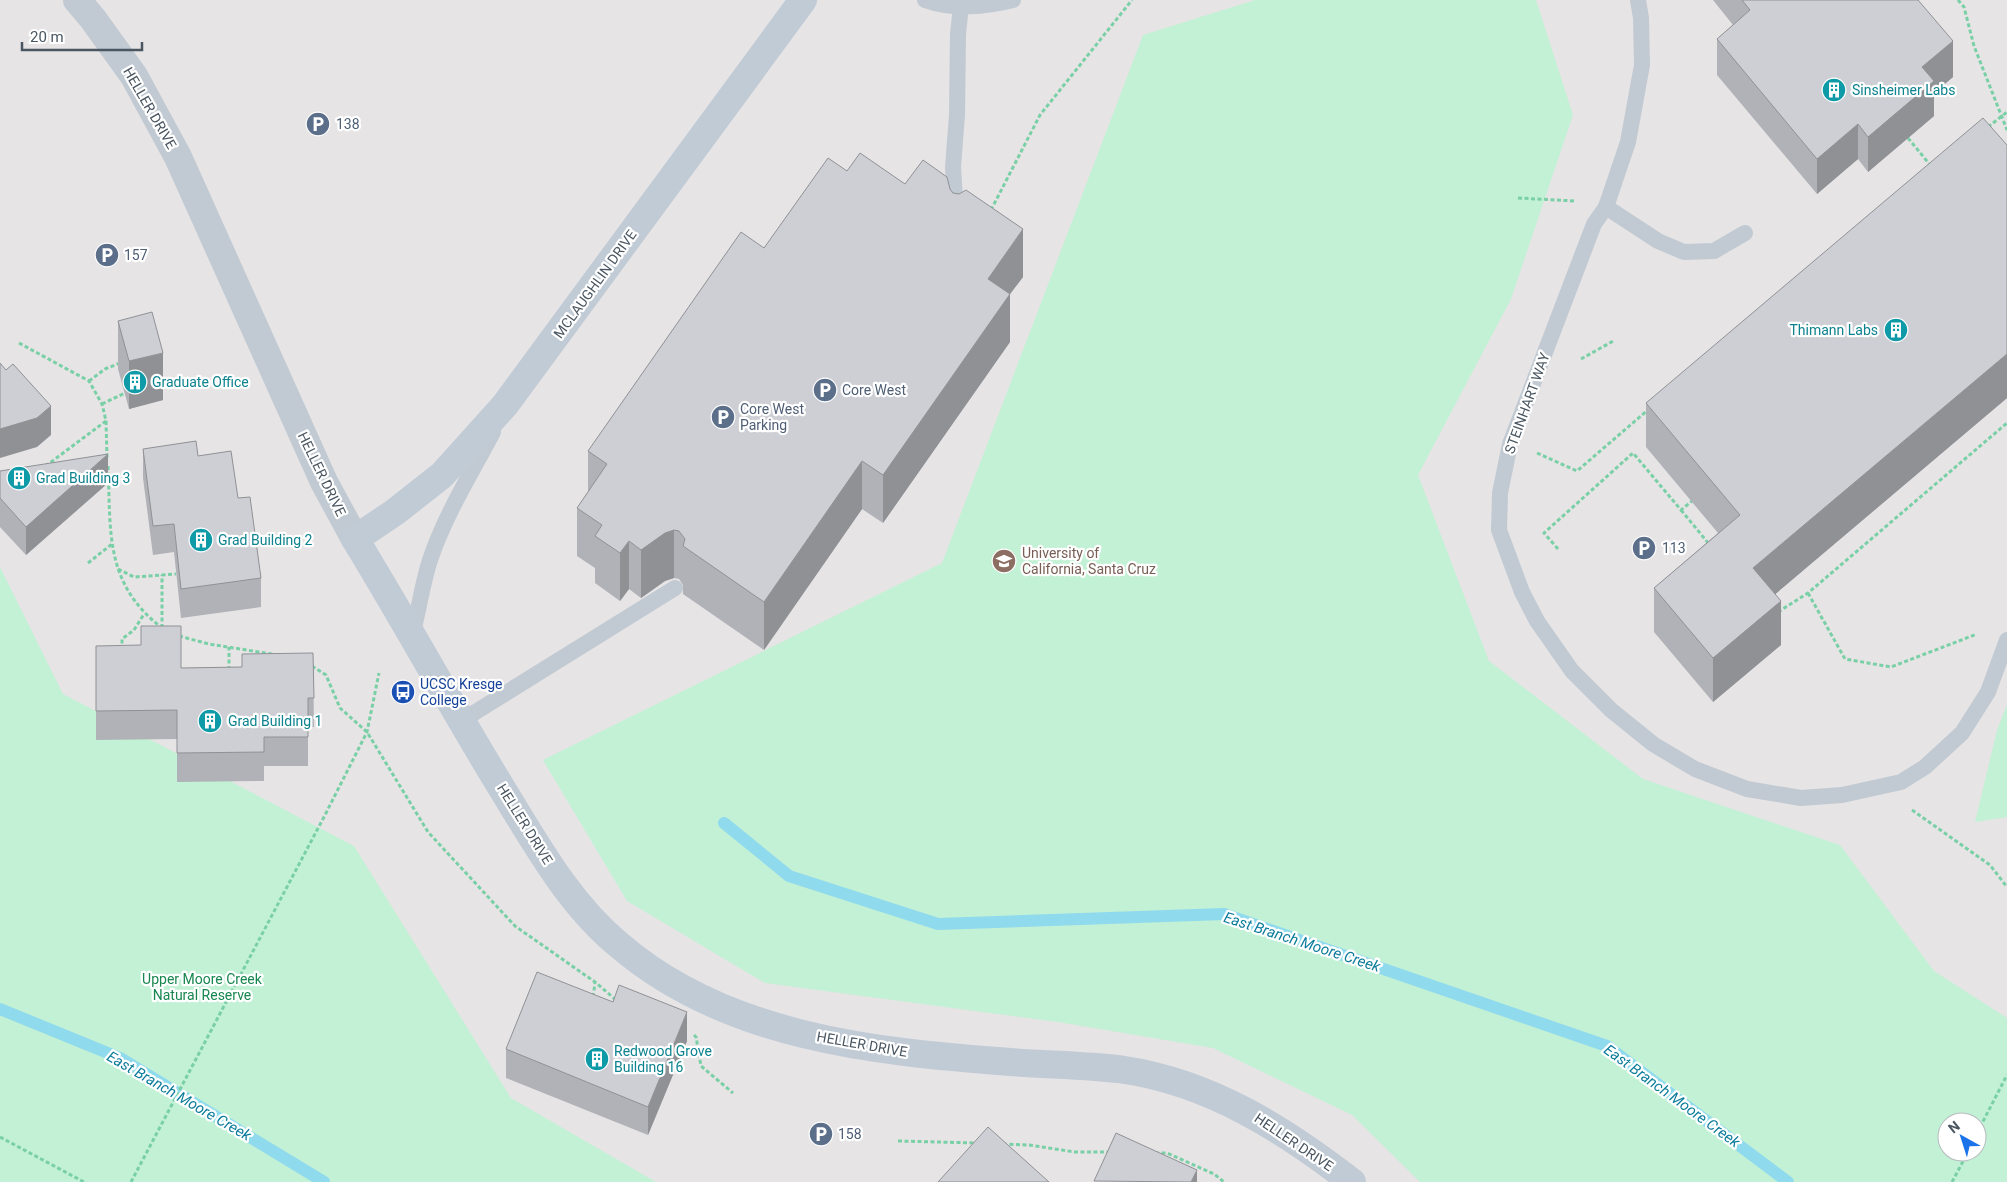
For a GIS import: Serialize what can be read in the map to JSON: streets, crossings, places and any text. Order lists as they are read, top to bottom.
{
  "streets": {
    "main road": ["HELLER DRIVE", "MCLAUGHLIN DRIVE"],
    "lane": ["STEINHART WAY"]
  },
  "crossings": [
    ["HELLER DRIVE", "MCLAUGHLIN DRIVE"]
  ],
  "water": ["East Branch Moore Creek"],
  "parks": ["Upper Moore Creek Natural Reserve"],
  "places": {
    "building": [
      "Sinsheimer Labs",
      "Thimann Labs",
      "Graduate Office",
      "Grad Building 3",
      "Grad Building 2",
      "Grad Building 1",
      "Redwood Grove Building 16"
    ],
    "parking": [
      "138",
      "157",
      "Core West",
      "Core West Parking",
      "113",
      "158"
    ],
    "school or university": ["University of California, Santa Cruz"],
    "bus stop": ["UCSC Kresge College"]
  },
  "scale_bar": "20 m",
  "north": "top left"
}
